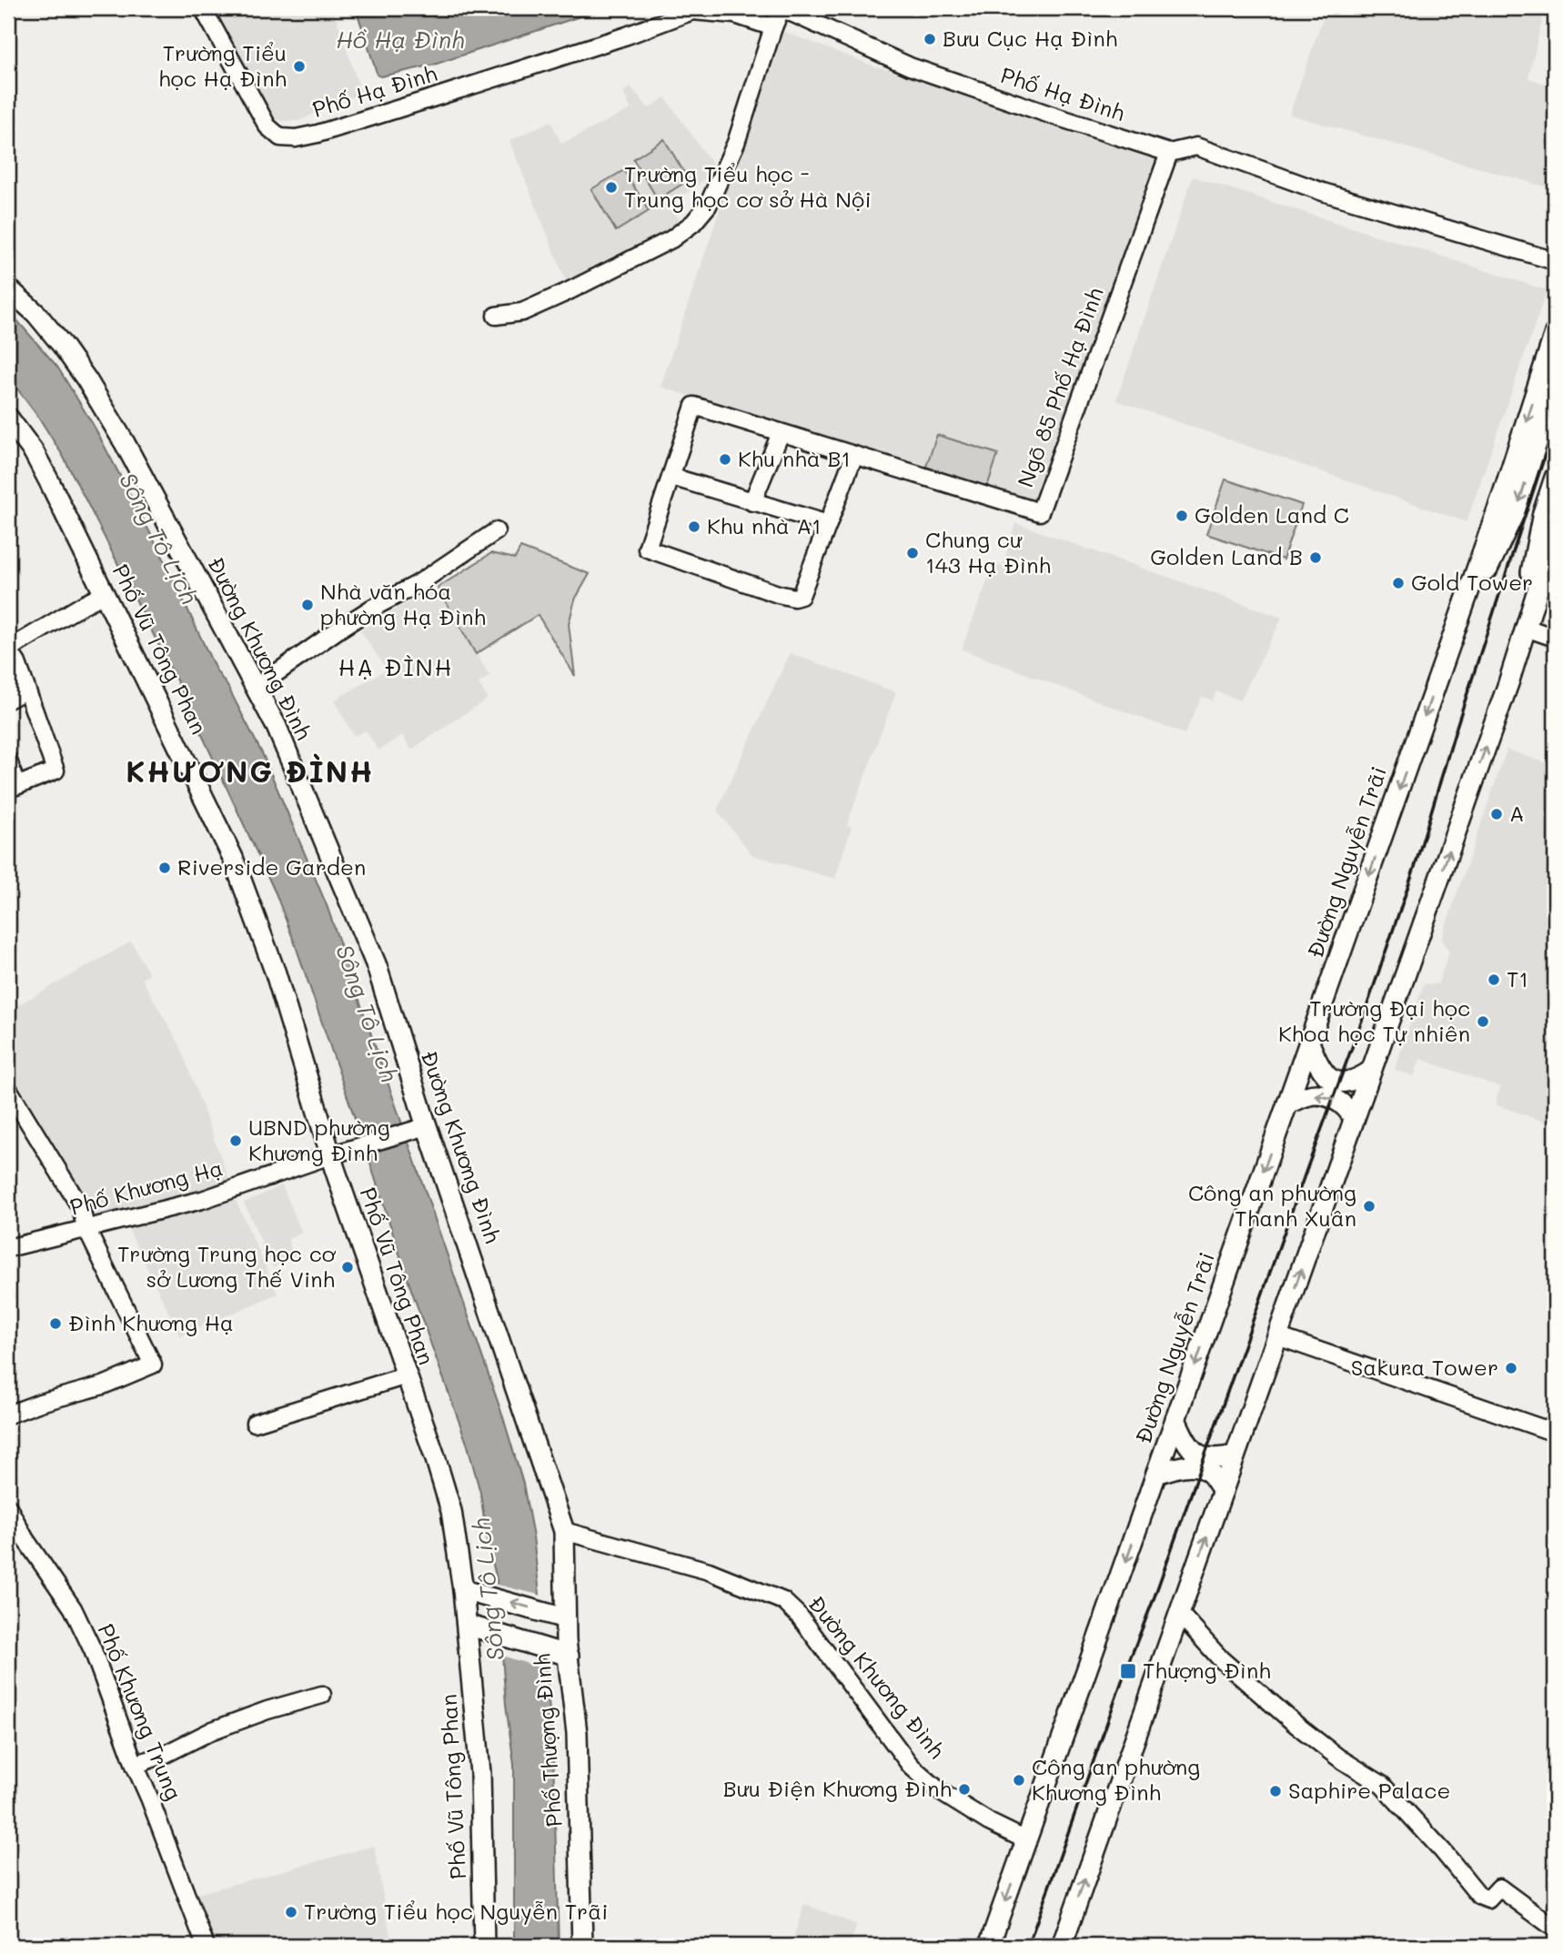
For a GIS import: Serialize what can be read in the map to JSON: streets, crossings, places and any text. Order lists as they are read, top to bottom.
{
  "streets": {
    "main road": [
      "Đường Khương Đình",
      "Phố Vũ Tông Phan",
      "Đường Nguyễn Trãi",
      "Phố Thượng Đình"
    ],
    "street": [
      "Phố Hạ Đình",
      "Ngõ 85 Phố Hạ Đình",
      "Phố Khương Hạ",
      "Phố Khương Trung"
    ]
  },
  "crossings": [
    ["Phố Hạ Đình", "Ngõ 85 Phố Hạ Đình"],
    ["Đường Khương Đình", "Đường Nguyễn Trãi"],
    ["Đường Khương Đình", "Phố Khương Hạ"],
    ["Đường Khương Đình", "Phố Thượng Đình"],
    ["Phố Vũ Tông Phan", "Phố Khương Hạ"]
  ],
  "districts": ["HẠ ĐÌNH", "KHƯƠNG ĐÌNH"],
  "water": ["Hồ Hạ Đình", "Sông Tô Lịch"],
  "places": {
    "other": [
      "Bưu Cục Hạ Đình",
      "Trường Tiểu học Hạ Đình",
      "Trường Tiểu học - Trung học cơ sở Hà Nội",
      "Khu nhà B1",
      "Golden Land C",
      "Khu nhà A1",
      "Chung cư 143 Hạ Đình",
      "Golden Land B",
      "Gold Tower",
      "Nhà văn hóa phường Hạ Đình",
      "A",
      "Riverside Garden",
      "T1",
      "Trường Đại học Khoa học Tự nhiên",
      "UBND phường Khương Đình",
      "Công an phường Thanh Xuân",
      "Trường Trung học cơ sở Lương Thế Vinh",
      "Đình Khương Hạ",
      "Sakura Tower",
      "Công an phường Khương Đình",
      "Bưu Điện Khương Đình",
      "Saphire Palace",
      "Trường Tiểu học Nguyễn Trãi"
    ],
    "transit": ["Thượng Đình"]
  }
}
